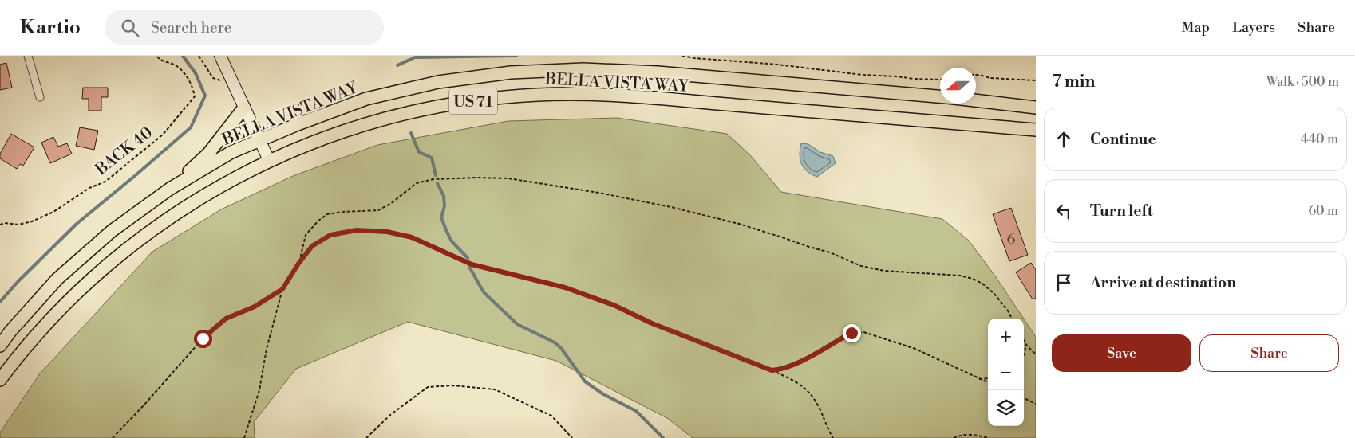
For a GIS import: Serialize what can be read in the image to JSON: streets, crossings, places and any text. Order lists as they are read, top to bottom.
{
  "streets": {
    "main road": ["BELLA VISTA WAY", "US 71"],
    "path": ["BACK 40"]
  },
  "house_numbers": ["6"],
  "north": "left",
  "page": {
    "header": "Kartio",
    "search": "Search here",
    "nav": ["Map", "Layers", "Share"],
    "heading": ["7 min", "Walk · 500 m"],
    "list": [
      ["Continue", "440 m"],
      ["Turn left", "60 m"],
      "Arrive at destination"
    ],
    "map_buttons": ["+", "−"],
    "buttons": ["Save", "Share"]
  }
}
